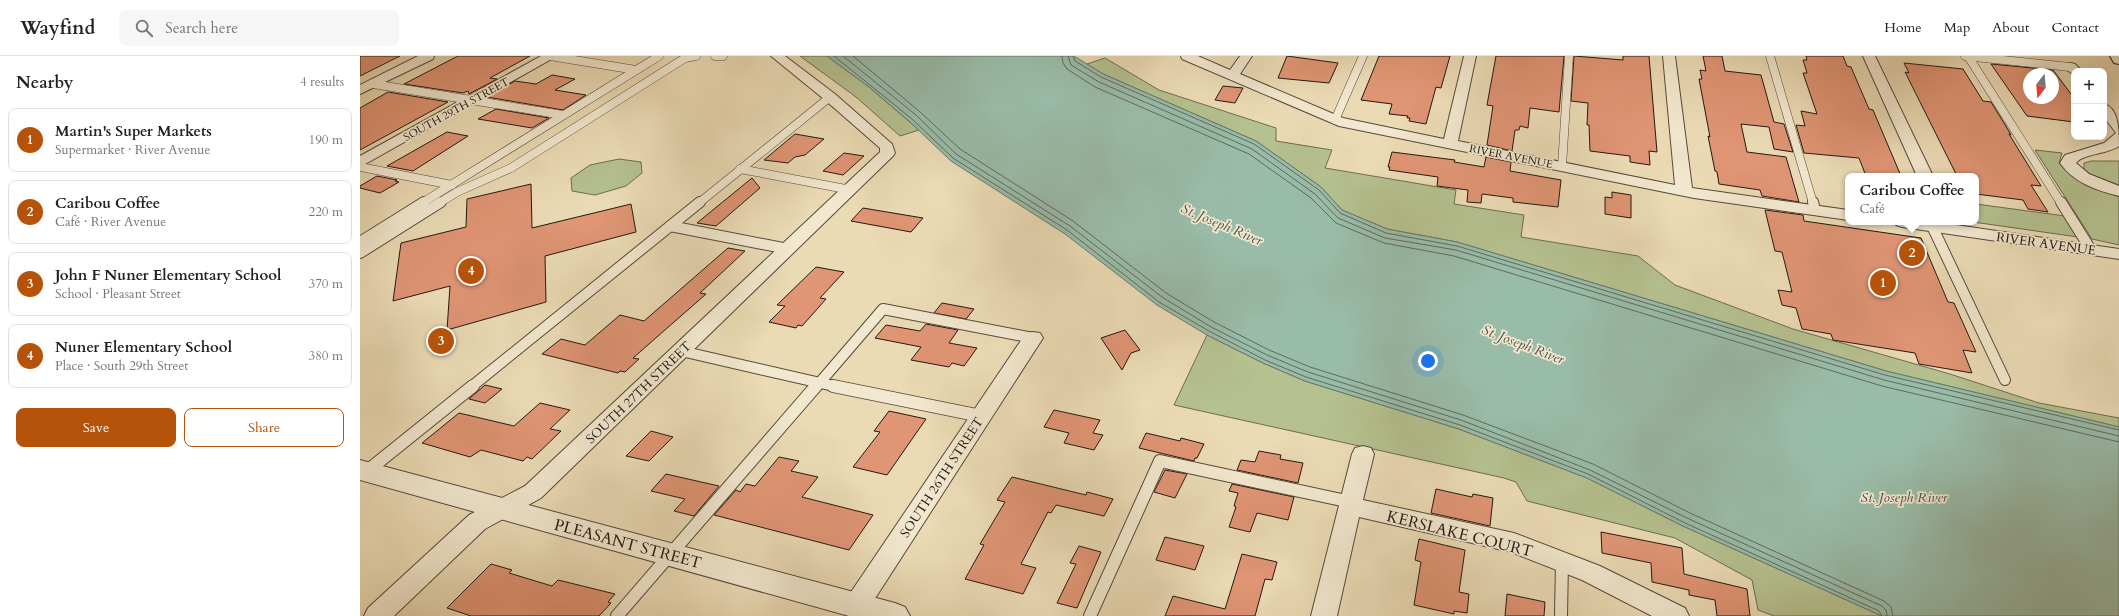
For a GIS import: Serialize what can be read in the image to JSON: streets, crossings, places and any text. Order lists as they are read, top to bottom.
{
  "streets": {
    "street": [
      "SOUTH 29TH STREET",
      "RIVER AVENUE",
      "SOUTH 27TH STREET",
      "SOUTH 26TH STREET",
      "KERSLAKE COURT",
      "PLEASANT STREET"
    ]
  },
  "crossings": [
    ["SOUTH 27TH STREET", "PLEASANT STREET"],
    ["SOUTH 26TH STREET", "PLEASANT STREET"]
  ],
  "water": ["St. Joseph River"],
  "north": "bottom",
  "page": {
    "header": "Wayfind",
    "search": "Search here",
    "nav": [
      "Home",
      "Map",
      "About",
      "Contact"
    ],
    "heading": ["Nearby", "4 results"],
    "map_buttons": ["+", "−"],
    "list": [
      {
        "mark": "1",
        "name": "Martin's Super Markets",
        "note": "Supermarket · River Avenue",
        "value": "190 m"
      },
      {
        "mark": "2",
        "name": "Caribou Coffee",
        "note": "Café · River Avenue",
        "value": "220 m"
      },
      {
        "mark": "3",
        "name": "John F Nuner Elementary School",
        "note": "School · Pleasant Street",
        "value": "370 m"
      },
      {
        "mark": "4",
        "name": "Nuner Elementary School",
        "note": "Place · South 29th Street",
        "value": "380 m"
      }
    ],
    "popup": ["Caribou Coffee", "Café"],
    "pins": [
      "2",
      "4",
      "1",
      "3"
    ],
    "buttons": ["Save", "Share"]
  }
}
